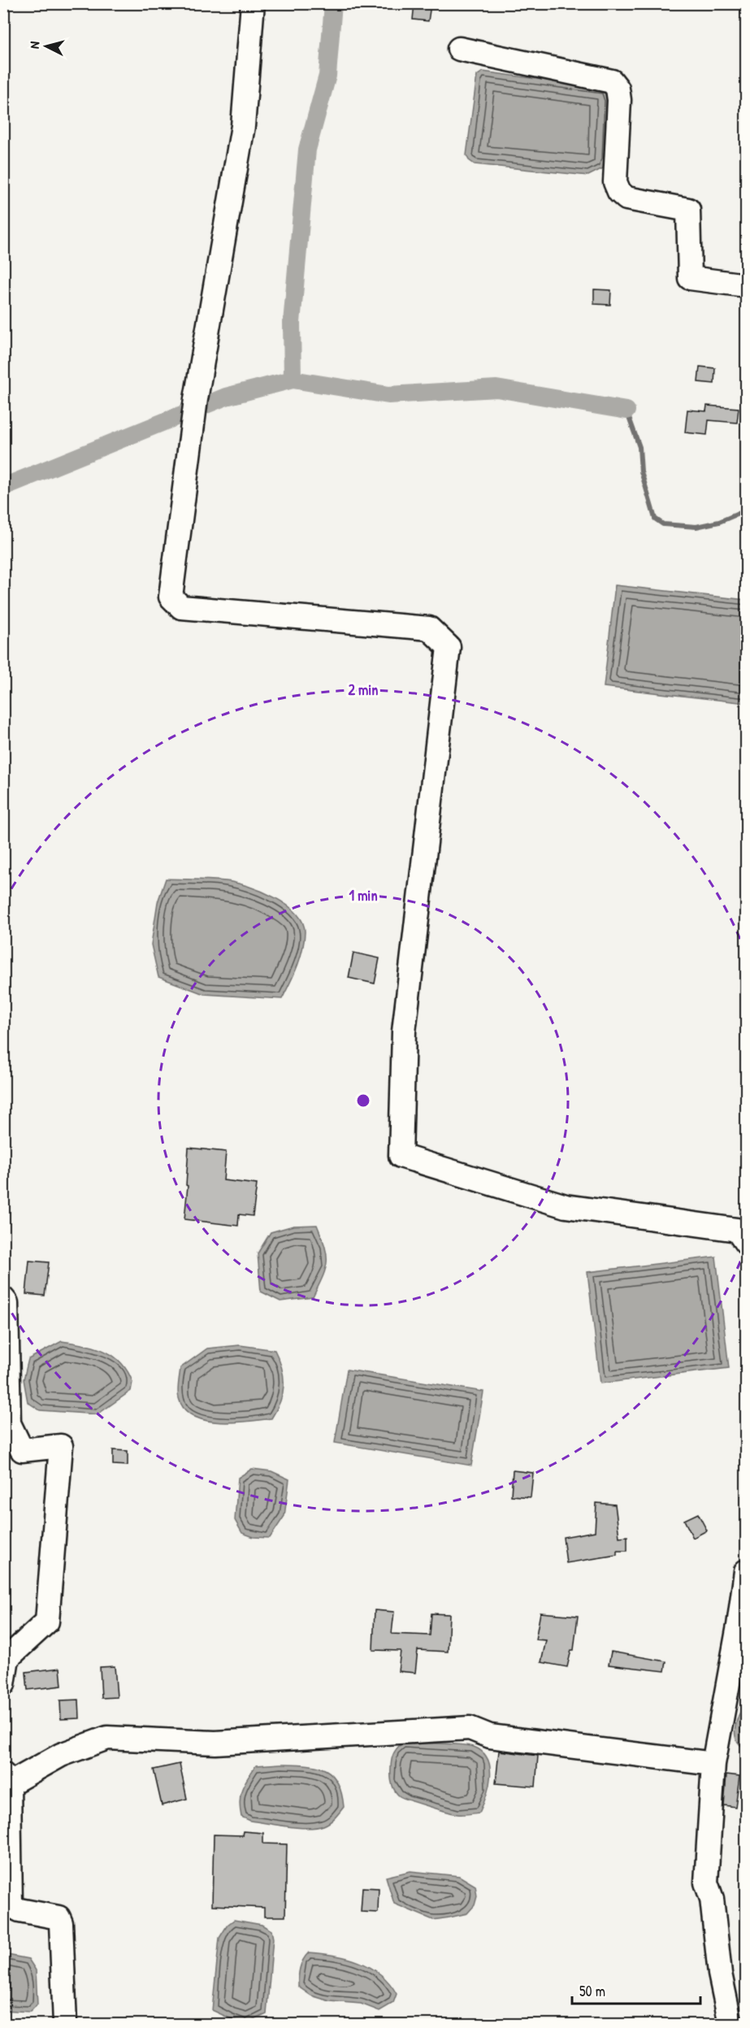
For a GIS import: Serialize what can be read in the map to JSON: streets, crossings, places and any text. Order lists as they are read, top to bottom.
{
  "scale_bar": "50 m",
  "north": "left",
  "rings": ["2 min", "1 min"]
}
